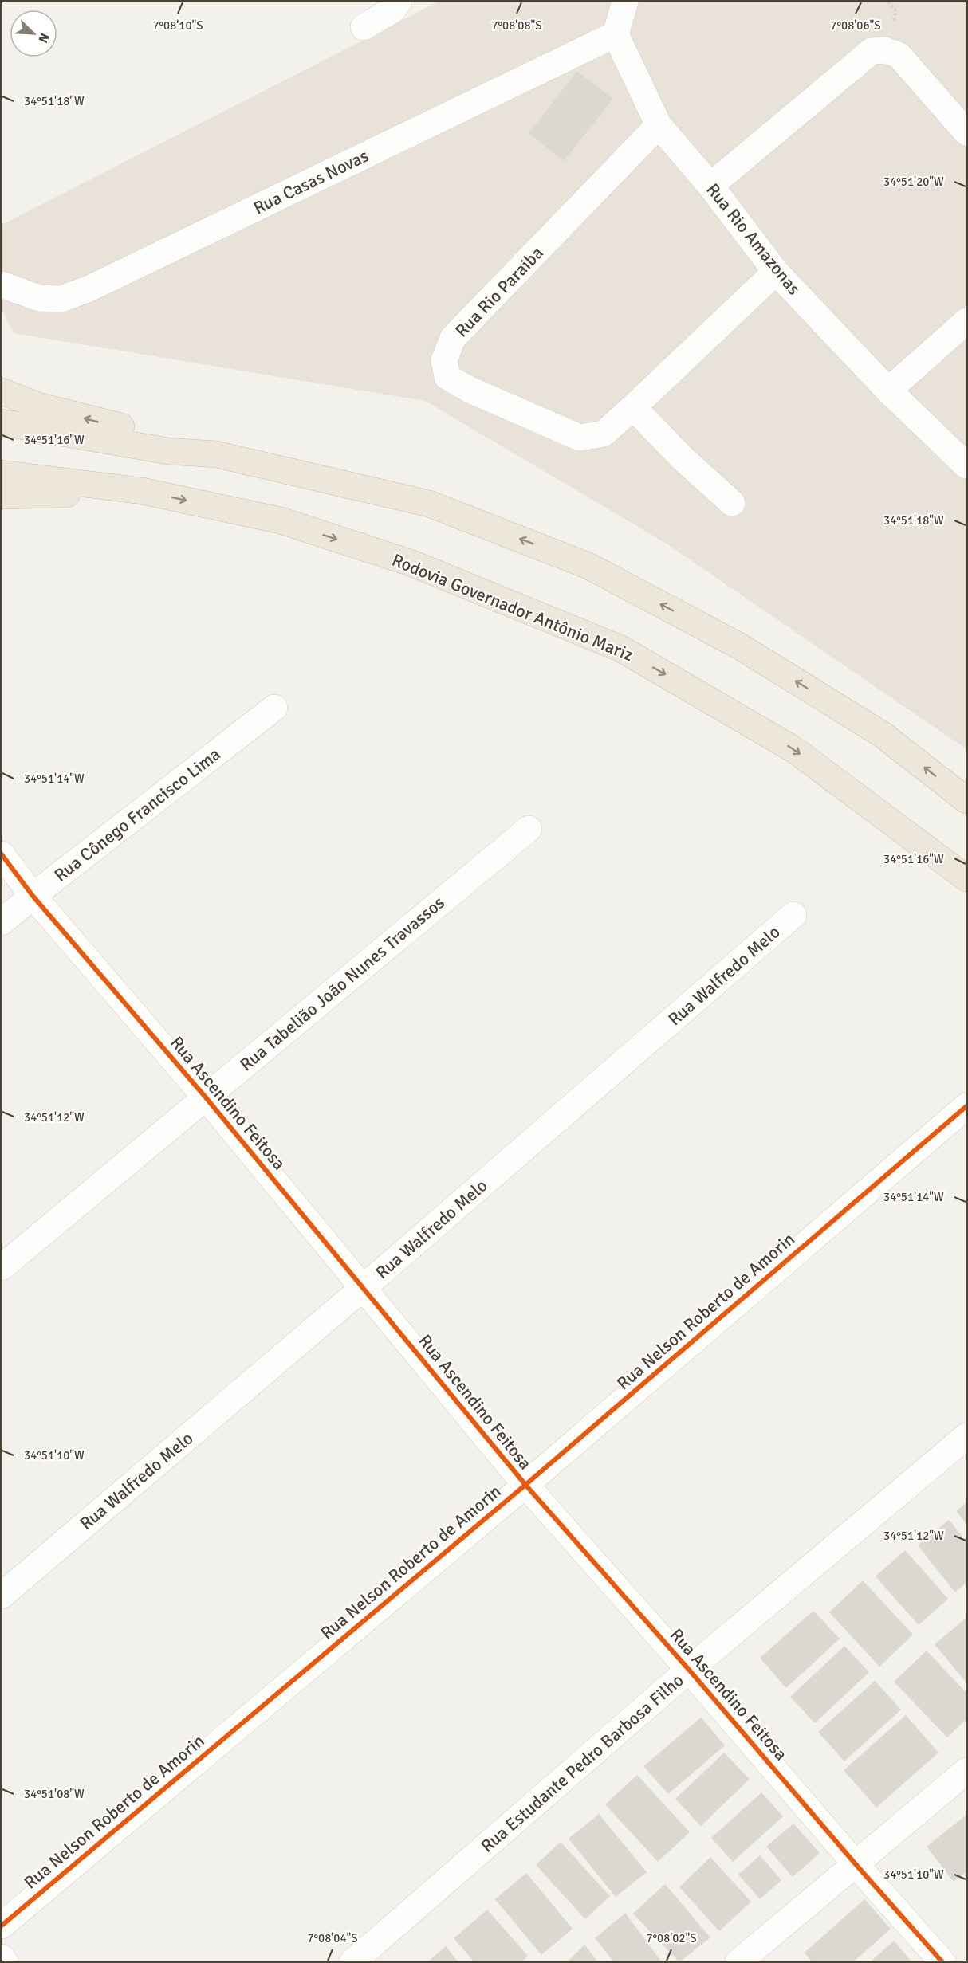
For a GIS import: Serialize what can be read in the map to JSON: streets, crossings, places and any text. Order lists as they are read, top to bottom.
{
  "streets": {
    "highway": ["Rodovia Governador Antônio Mariz"],
    "street": [
      "Rua Casas Novas",
      "Rua Rio Amazonas",
      "Rua Rio Paraiba",
      "Rua Cônego Francisco Lima",
      "Rua Walfredo Melo",
      "Rua Tabelião João Nunes Travassos",
      "Rua Ascendino Feitosa",
      "Rua Nelson Roberto de Amorin",
      "Rua Estudante Pedro Barbosa Filho"
    ]
  },
  "crossings": [
    ["Rua Casas Novas", "Rua Rio Amazonas"],
    ["Rua Rio Amazonas", "Rua Rio Paraiba"],
    ["Rua Cônego Francisco Lima", "Rua Ascendino Feitosa"],
    ["Rua Walfredo Melo", "Rua Ascendino Feitosa"],
    ["Rua Tabelião João Nunes Travassos", "Rua Ascendino Feitosa"],
    ["Rua Ascendino Feitosa", "Rua Nelson Roberto de Amorin"],
    ["Rua Ascendino Feitosa", "Rua Estudante Pedro Barbosa Filho"]
  ],
  "north": "bottom right",
  "coordinates": [
    "7°08'10\"S",
    "7°08'08\"S",
    "7°08'06\"S",
    "34°51'18\"W",
    "34°51'20\"W",
    "34°51'16\"W",
    "34°51'14\"W",
    "34°51'12\"W",
    "34°51'10\"W",
    "34°51'08\"W",
    "7°08'04\"S",
    "7°08'02\"S"
  ]
}
